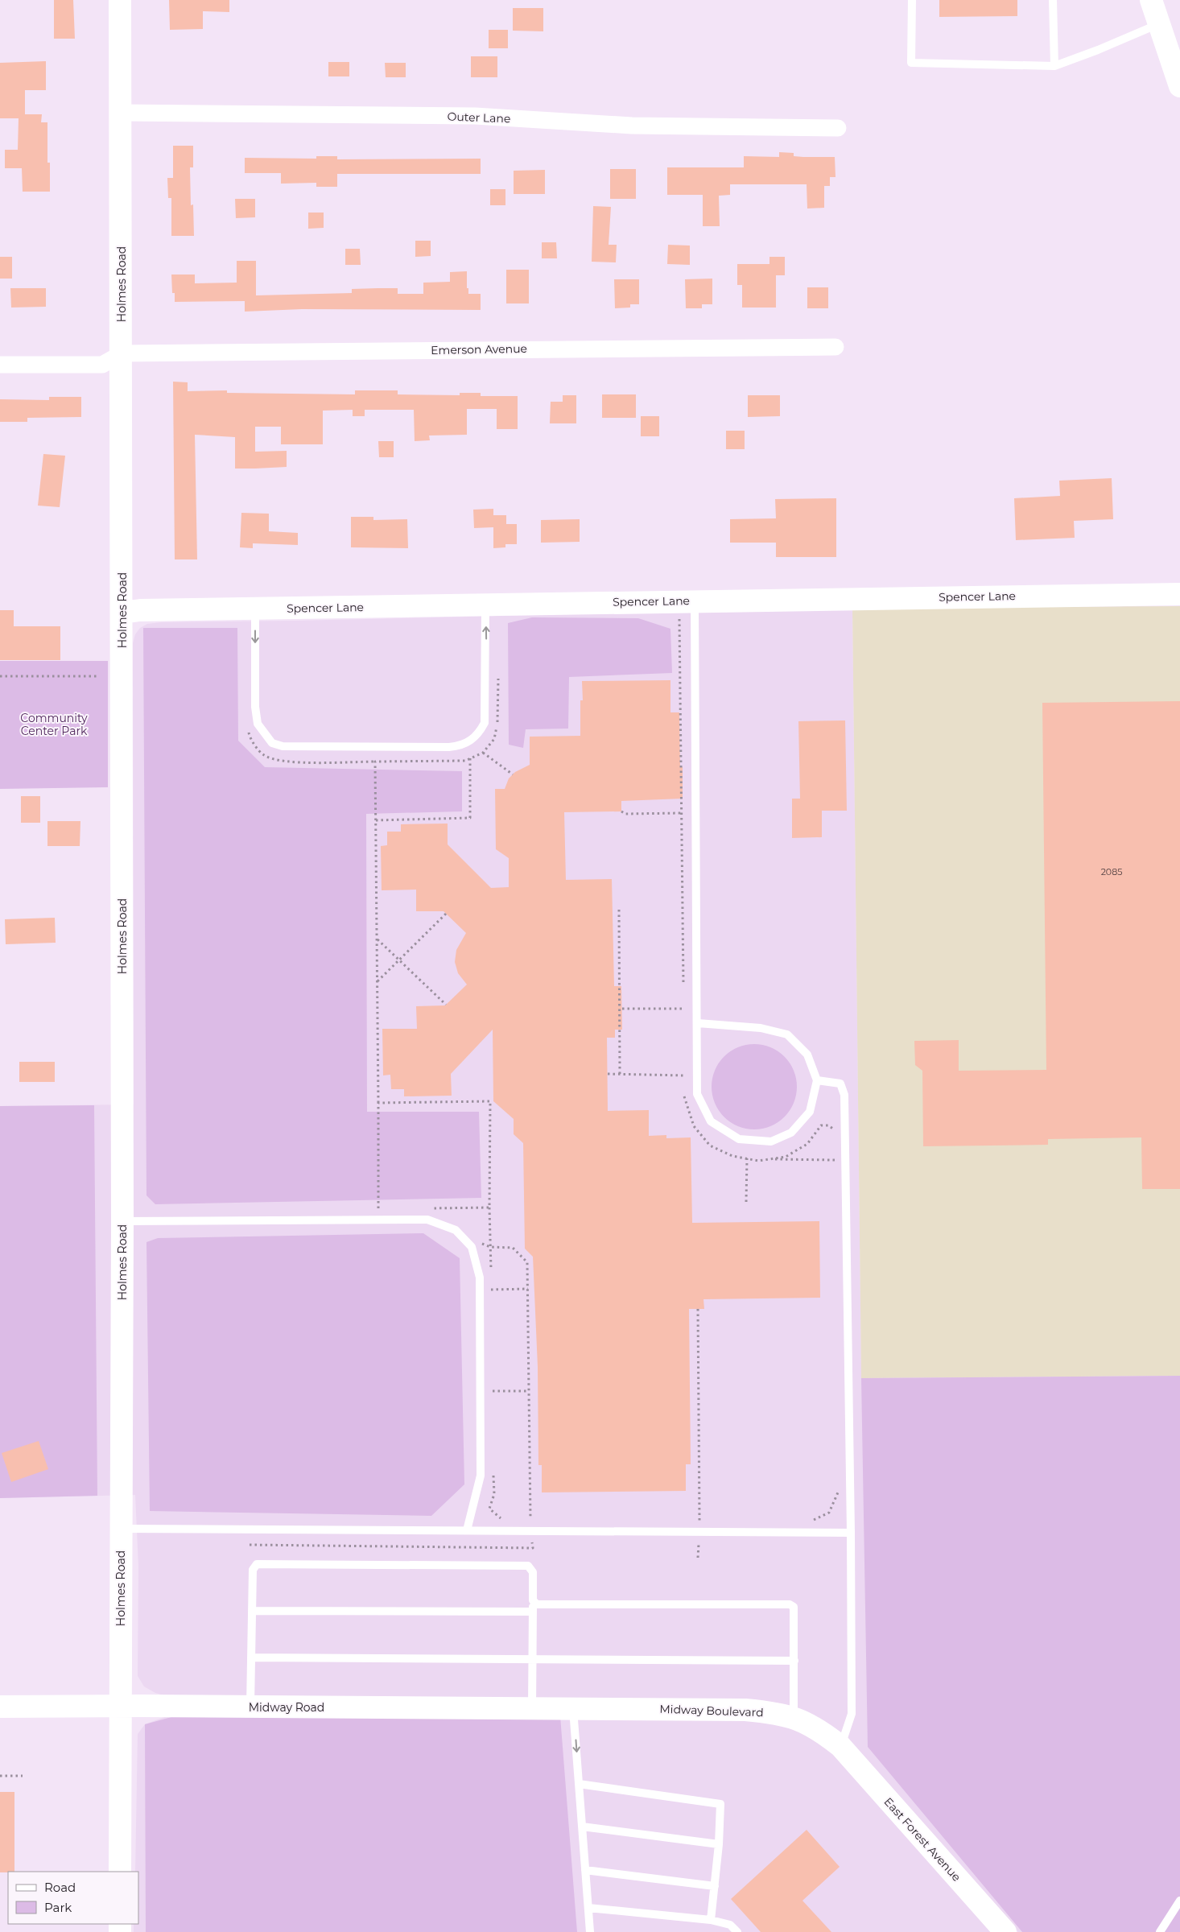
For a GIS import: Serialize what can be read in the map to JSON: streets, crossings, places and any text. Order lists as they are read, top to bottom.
{
  "streets": {
    "street": [
      "Outer Lane",
      "Holmes Road",
      "Emerson Avenue",
      "Spencer Lane",
      "Midway Road",
      "Midway Boulevard",
      "East Forest Avenue"
    ]
  },
  "crossings": [
    ["Outer Lane", "Holmes Road"],
    ["Holmes Road", "Emerson Avenue"],
    ["Holmes Road", "Spencer Lane"],
    ["Holmes Road", "Midway Road"],
    ["Midway Road", "Midway Boulevard"],
    ["Midway Boulevard", "East Forest Avenue"]
  ],
  "parks": ["Community Center Park"],
  "house_numbers": ["2085"],
  "legend": ["Road", "Park"]
}
